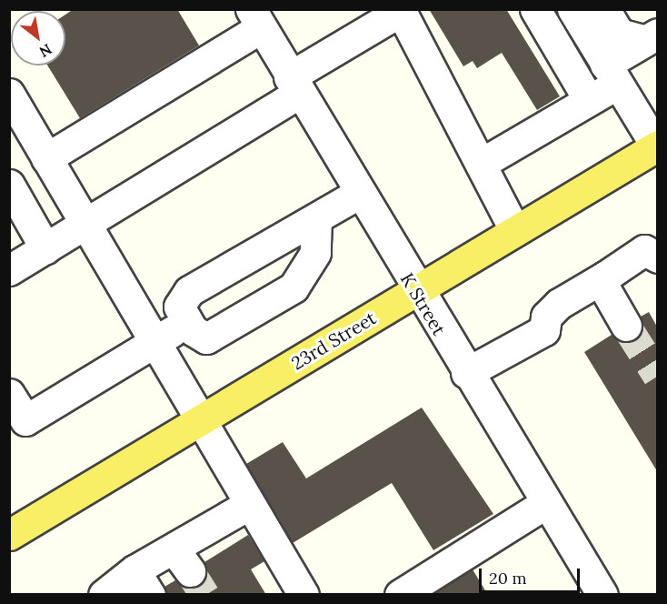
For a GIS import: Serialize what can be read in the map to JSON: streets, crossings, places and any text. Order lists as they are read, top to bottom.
{
  "streets": {
    "main road": ["23rd Street"],
    "street": ["K Street"]
  },
  "crossings": [
    ["K Street", "23rd Street"]
  ],
  "scale_bar": "20 m",
  "north": "bottom right"
}
